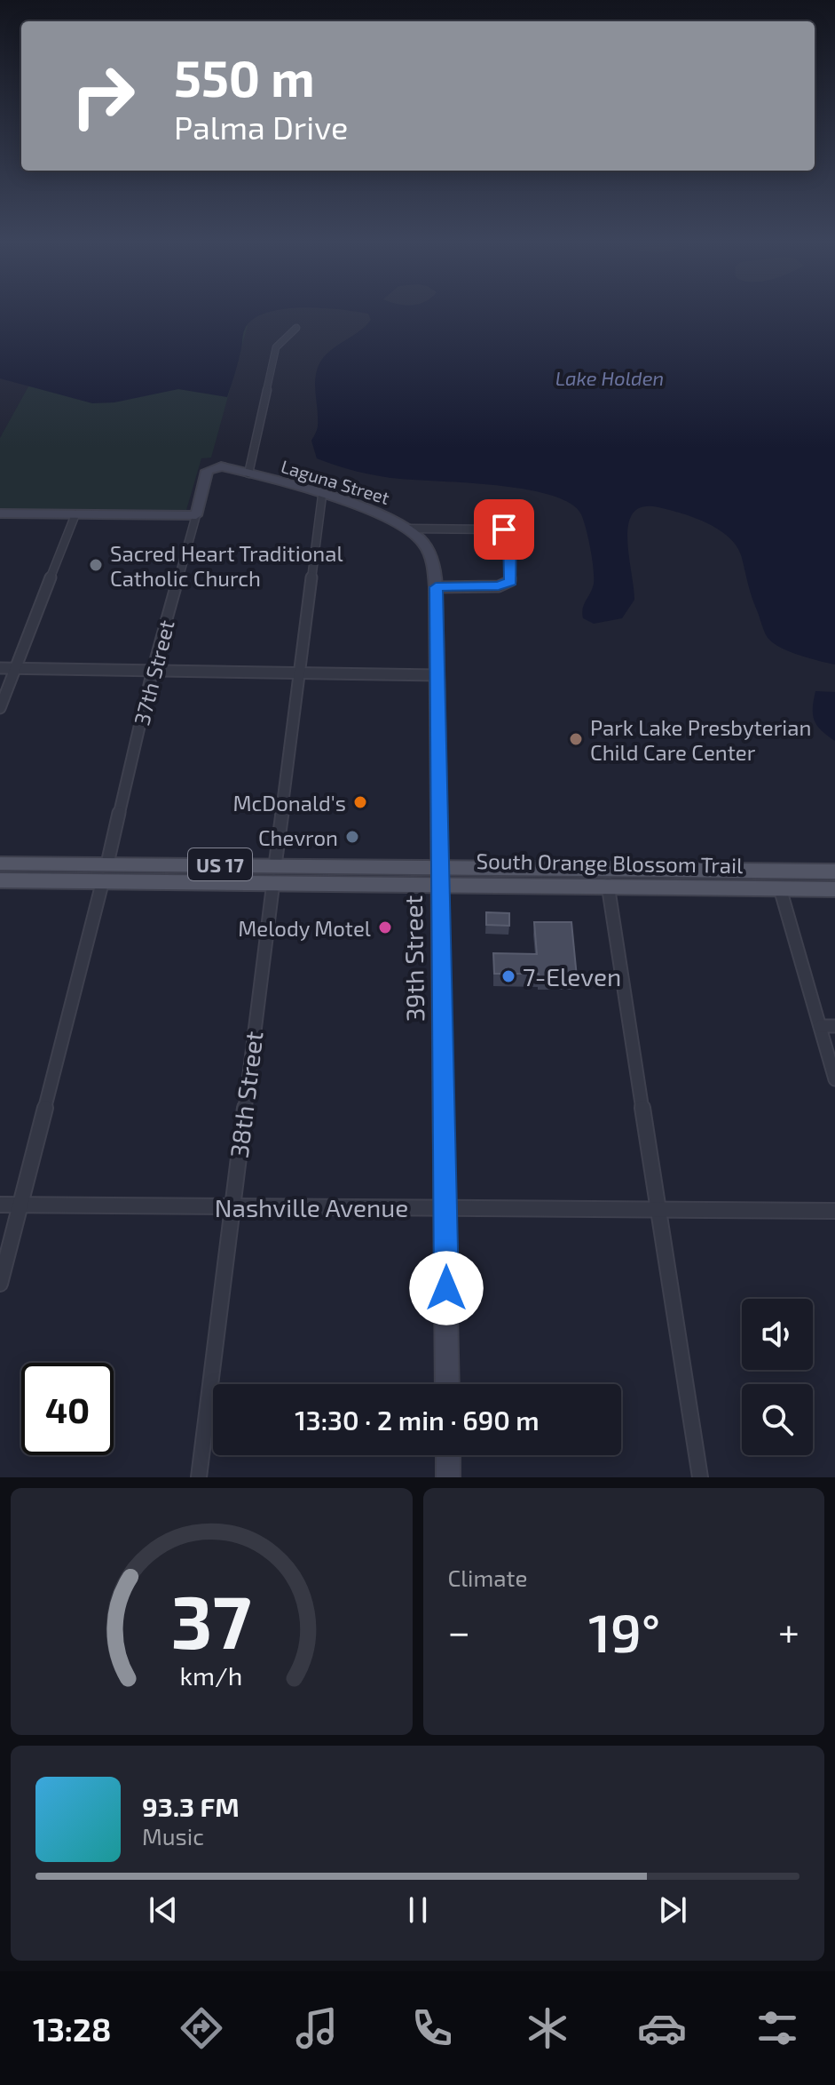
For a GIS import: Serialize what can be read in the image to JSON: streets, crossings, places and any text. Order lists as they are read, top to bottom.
{
  "streets": {
    "main road": ["South Orange Blossom Trail", "US 17"],
    "street": [
      "Laguna Street",
      "37th Street",
      "39th Street",
      "38th Street",
      "Nashville Avenue"
    ]
  },
  "crossings": [
    ["Laguna Street", "37th Street"],
    ["Laguna Street", "39th Street"],
    ["Laguna Street", "38th Street"],
    ["37th Street", "South Orange Blossom Trail"],
    ["37th Street", "Nashville Avenue"],
    ["South Orange Blossom Trail", "39th Street"],
    ["South Orange Blossom Trail", "38th Street"],
    ["39th Street", "Nashville Avenue"],
    ["38th Street", "Nashville Avenue"]
  ],
  "water": ["Lake Holden"],
  "places": [
    "Sacred Heart Traditional Catholic Church",
    "Park Lake Presbyterian Child Care Center",
    "McDonald's",
    "Chevron",
    "Melody Motel",
    "7-Eleven"
  ],
  "page": {
    "turn": ["550 m", "Palma Drive"],
    "limit": "40",
    "trip": "13:30 · 2 min · 690 m",
    "tile": "Climate",
    "heat": ["−", "19°", "+"],
    "song": ["93.3 FM", "Music"],
    "tabs": "13:28",
    "gauge": ["37", "km/h"]
  }
}
